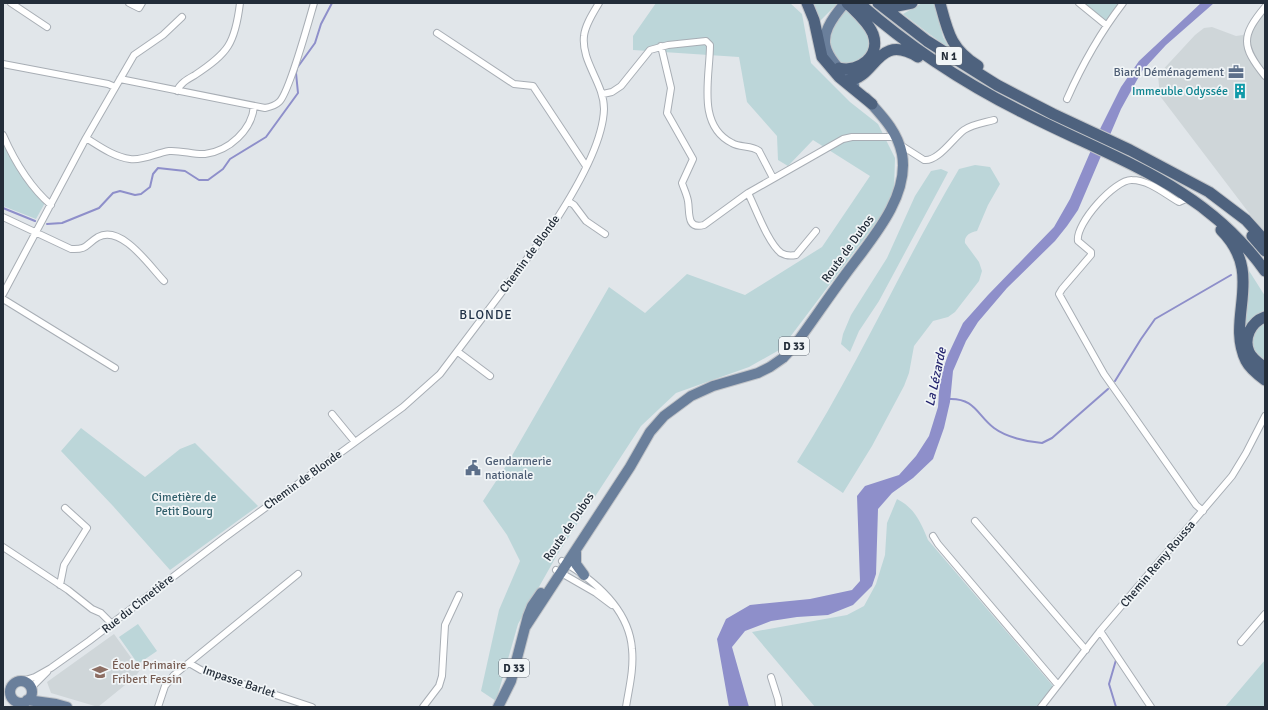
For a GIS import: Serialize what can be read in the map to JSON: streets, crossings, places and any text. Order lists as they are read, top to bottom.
{
  "streets": {
    "highway": ["N 1"],
    "main road": ["Route de Dubos", "D 33"],
    "street": [
      "Chemin de Blonde",
      "Chemin Remy Roussa",
      "Rue du Cimetière",
      "Impasse Barlet"
    ]
  },
  "crossings": [
    ["Chemin de Blonde", "Rue du Cimetière"]
  ],
  "districts": ["BLONDE"],
  "water": ["La Lézarde"],
  "parks": ["Cimetière de Petit Bourg"],
  "places": {
    "office": ["Biard Déménagement"],
    "building": ["Immeuble Odyssée"],
    "public building": ["Gendarmerie nationale"],
    "school or university": ["École Primaire Fribert Fessin"]
  }
}
